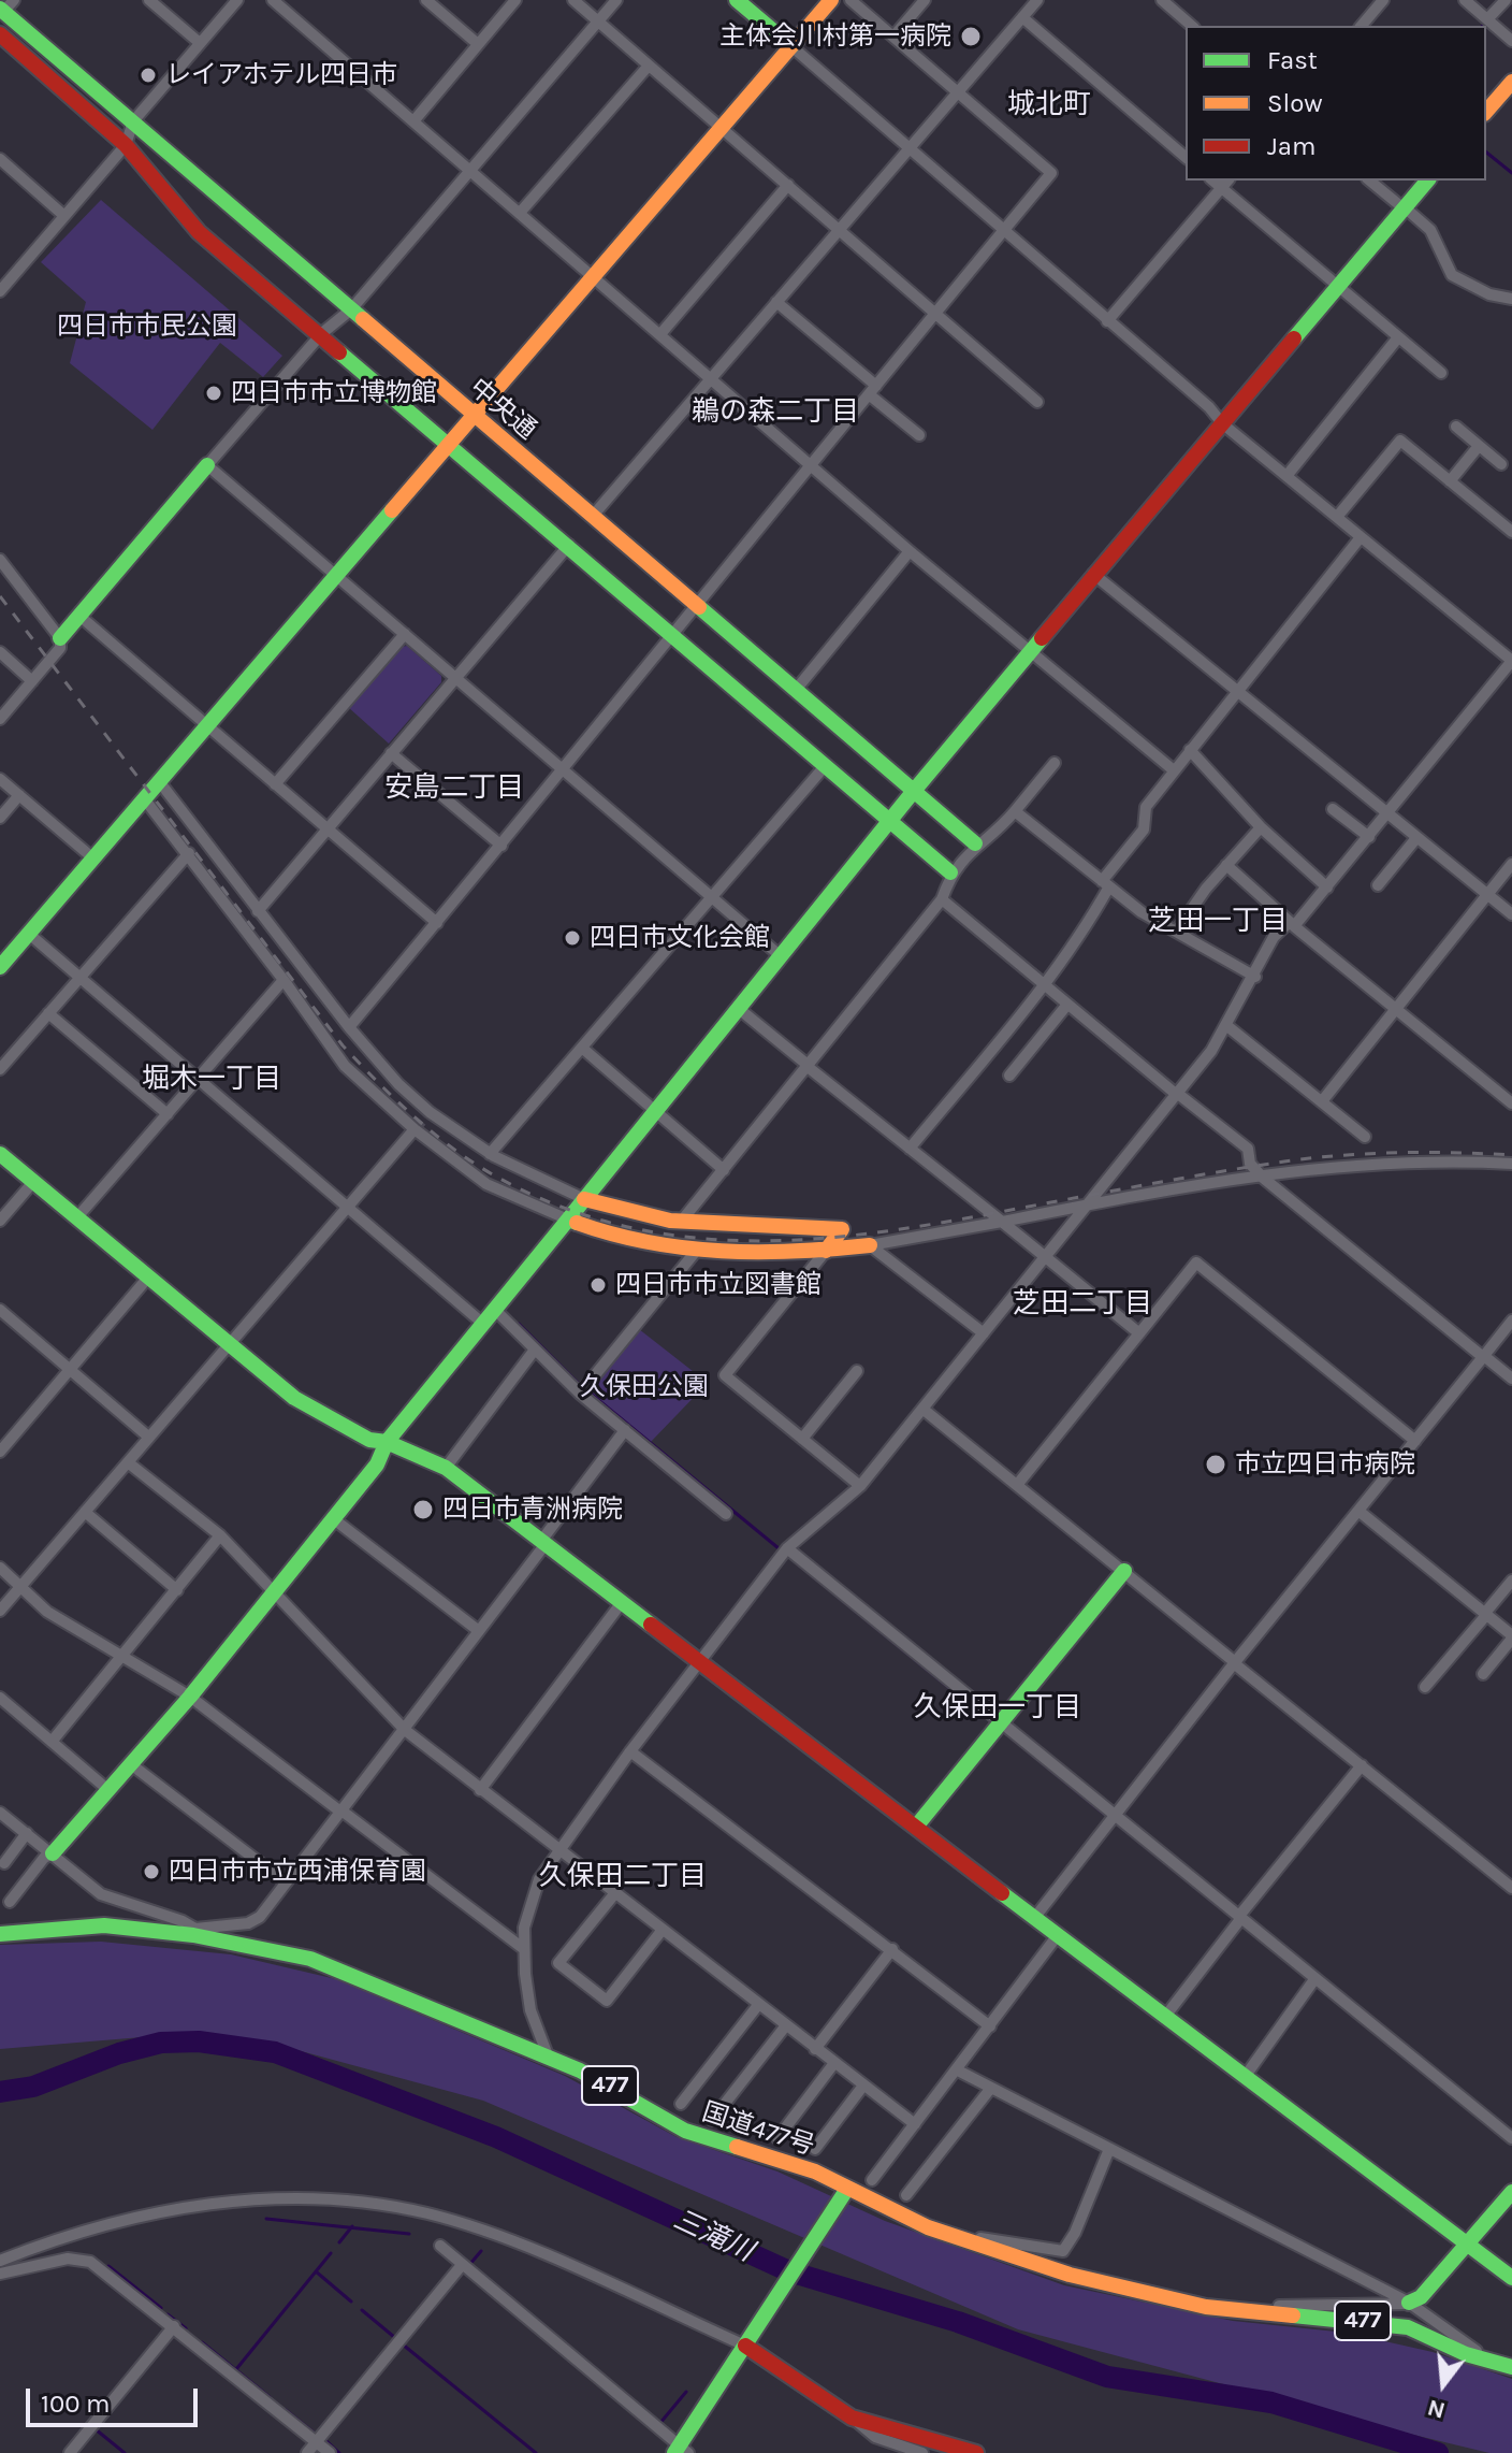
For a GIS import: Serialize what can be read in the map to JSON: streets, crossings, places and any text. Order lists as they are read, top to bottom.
{
  "streets": {
    "main road": ["中央通", "477", "国道477号"]
  },
  "districts": [
    "城北町",
    "鵜の森二丁目",
    "安島二丁目",
    "芝田一丁目",
    "堀木一丁目",
    "芝田二丁目",
    "久保田一丁目",
    "久保田二丁目"
  ],
  "water": ["三滝川"],
  "parks": ["四日市市民公園", "久保田公園"],
  "places": [
    "主体会川村第一病院",
    "レイアホテル四日市",
    "四日市市立博物館",
    "四日市文化会館",
    "四日市市立図書館",
    "市立四日市病院",
    "四日市青洲病院",
    "四日市市立西浦保育園"
  ],
  "legend": ["Fast", "Slow", "Jam"],
  "scale_bar": "100 m",
  "north": "bottom"
}
